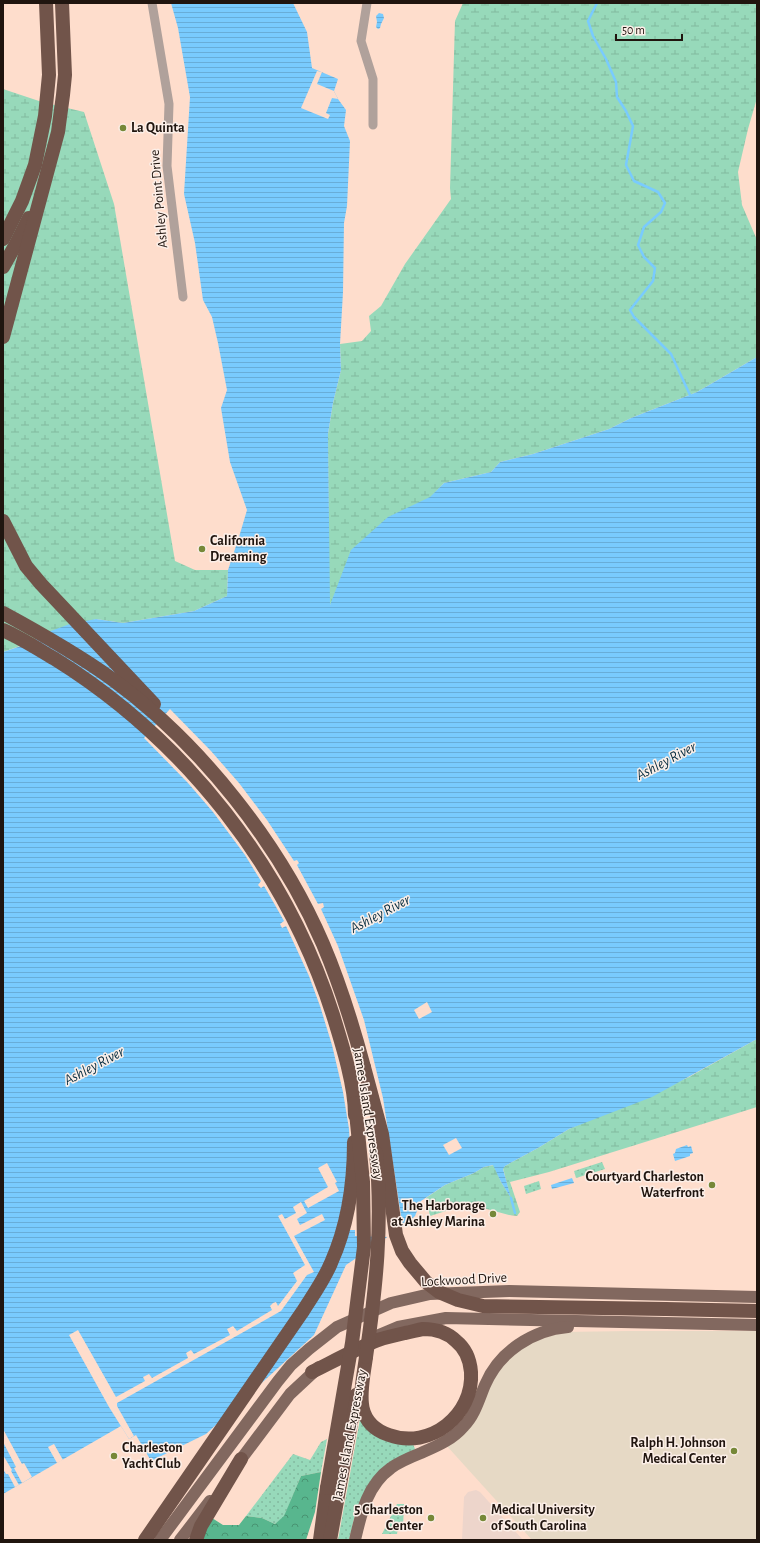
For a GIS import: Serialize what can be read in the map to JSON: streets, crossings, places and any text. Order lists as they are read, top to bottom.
{
  "streets": {
    "highway": ["James Island Expressway"],
    "main road": ["Lockwood Drive"],
    "street": ["Ashley Point Drive"]
  },
  "water": ["Ashley River"],
  "places": [
    "La Quinta",
    "California Dreaming",
    "Courtyard Charleston Waterfront",
    "The Harborage at Ashley Marina",
    "Ralph H. Johnson Medical Center",
    "Charleston Yacht Club",
    "5 Charleston Center",
    "Medical University of South Carolina"
  ],
  "scale_bar": "50 m"
}
